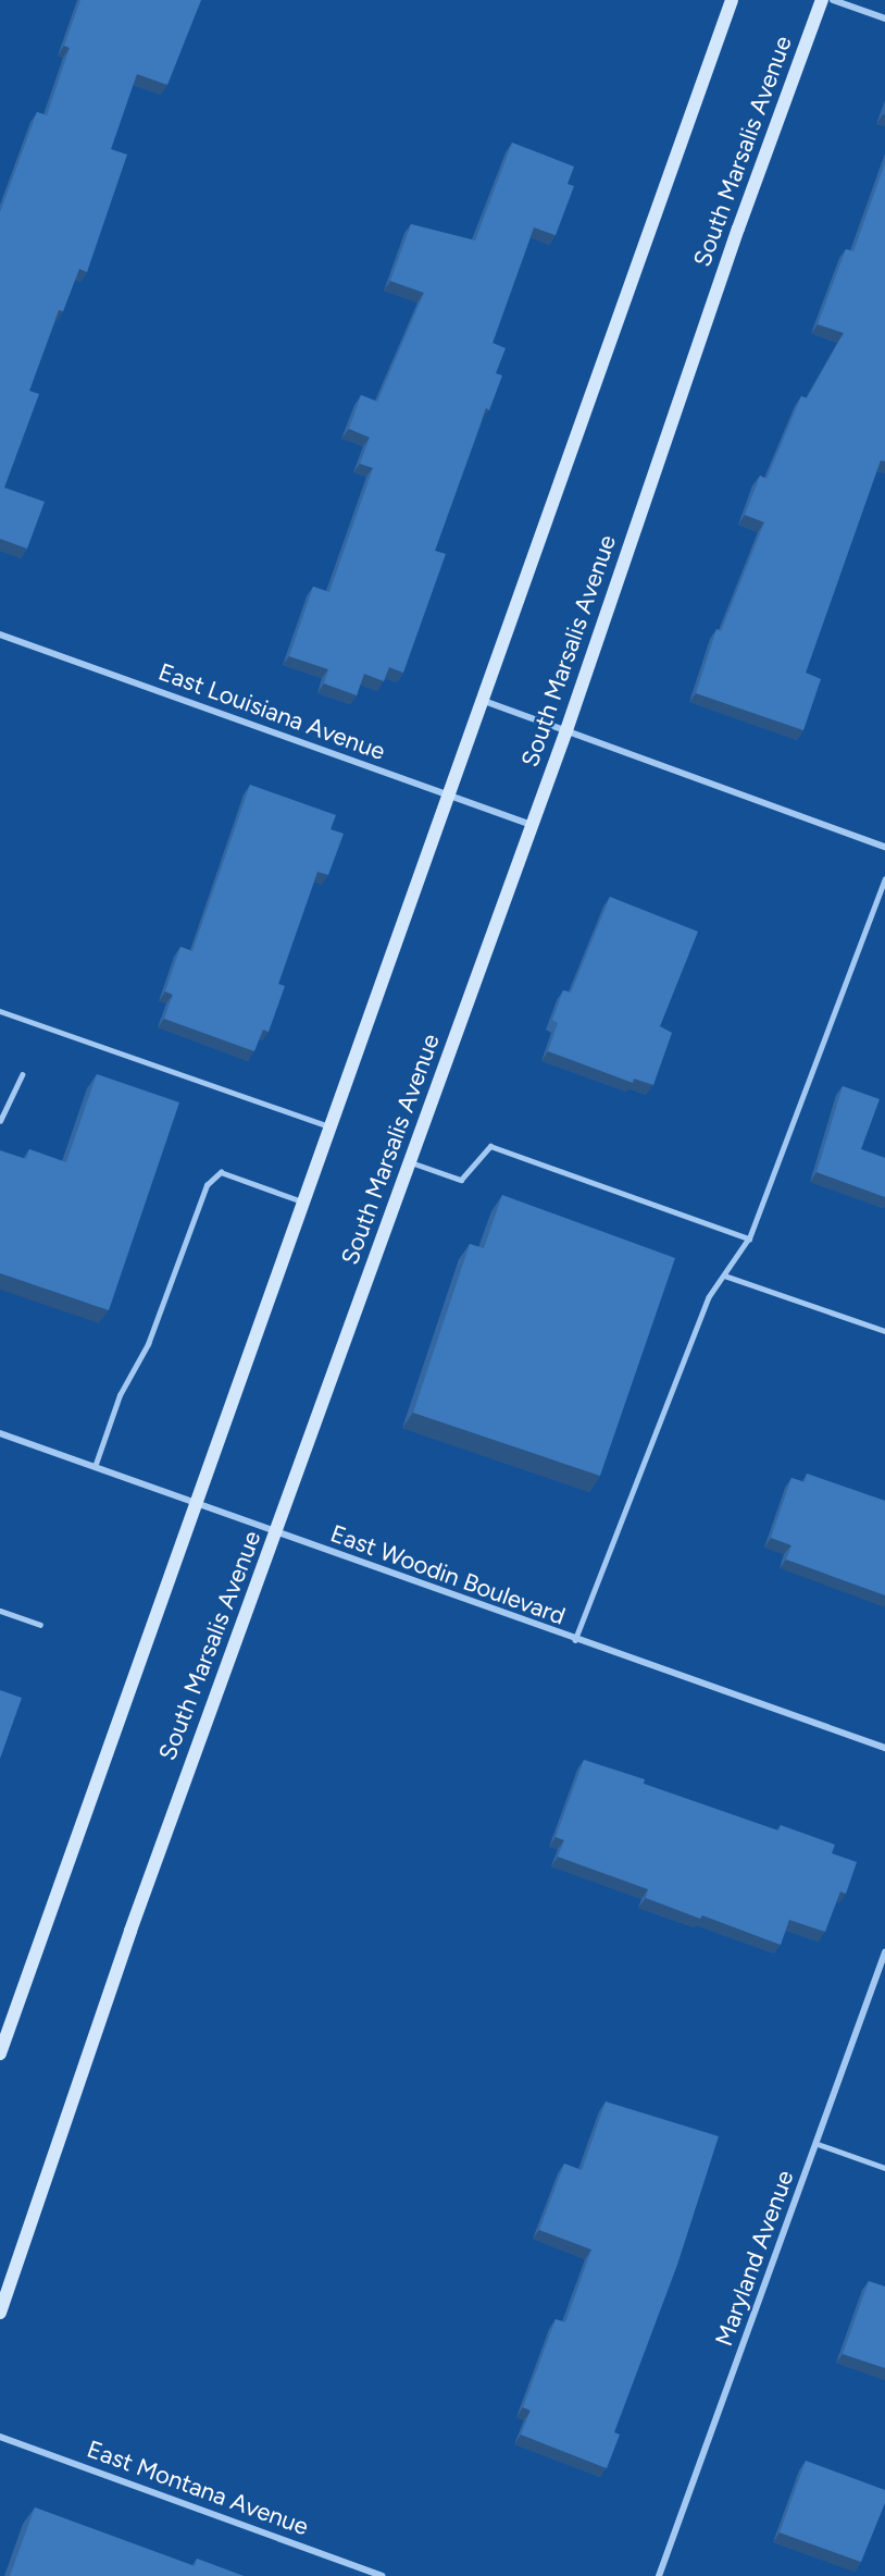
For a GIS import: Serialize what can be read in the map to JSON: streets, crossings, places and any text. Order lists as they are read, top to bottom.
{
  "streets": {
    "main road": ["South Marsalis Avenue"],
    "street": [
      "East Louisiana Avenue",
      "East Woodin Boulevard",
      "Maryland Avenue",
      "East Montana Avenue"
    ]
  },
  "crossings": [
    ["South Marsalis Avenue", "East Louisiana Avenue"],
    ["South Marsalis Avenue", "East Woodin Boulevard"]
  ]
}
